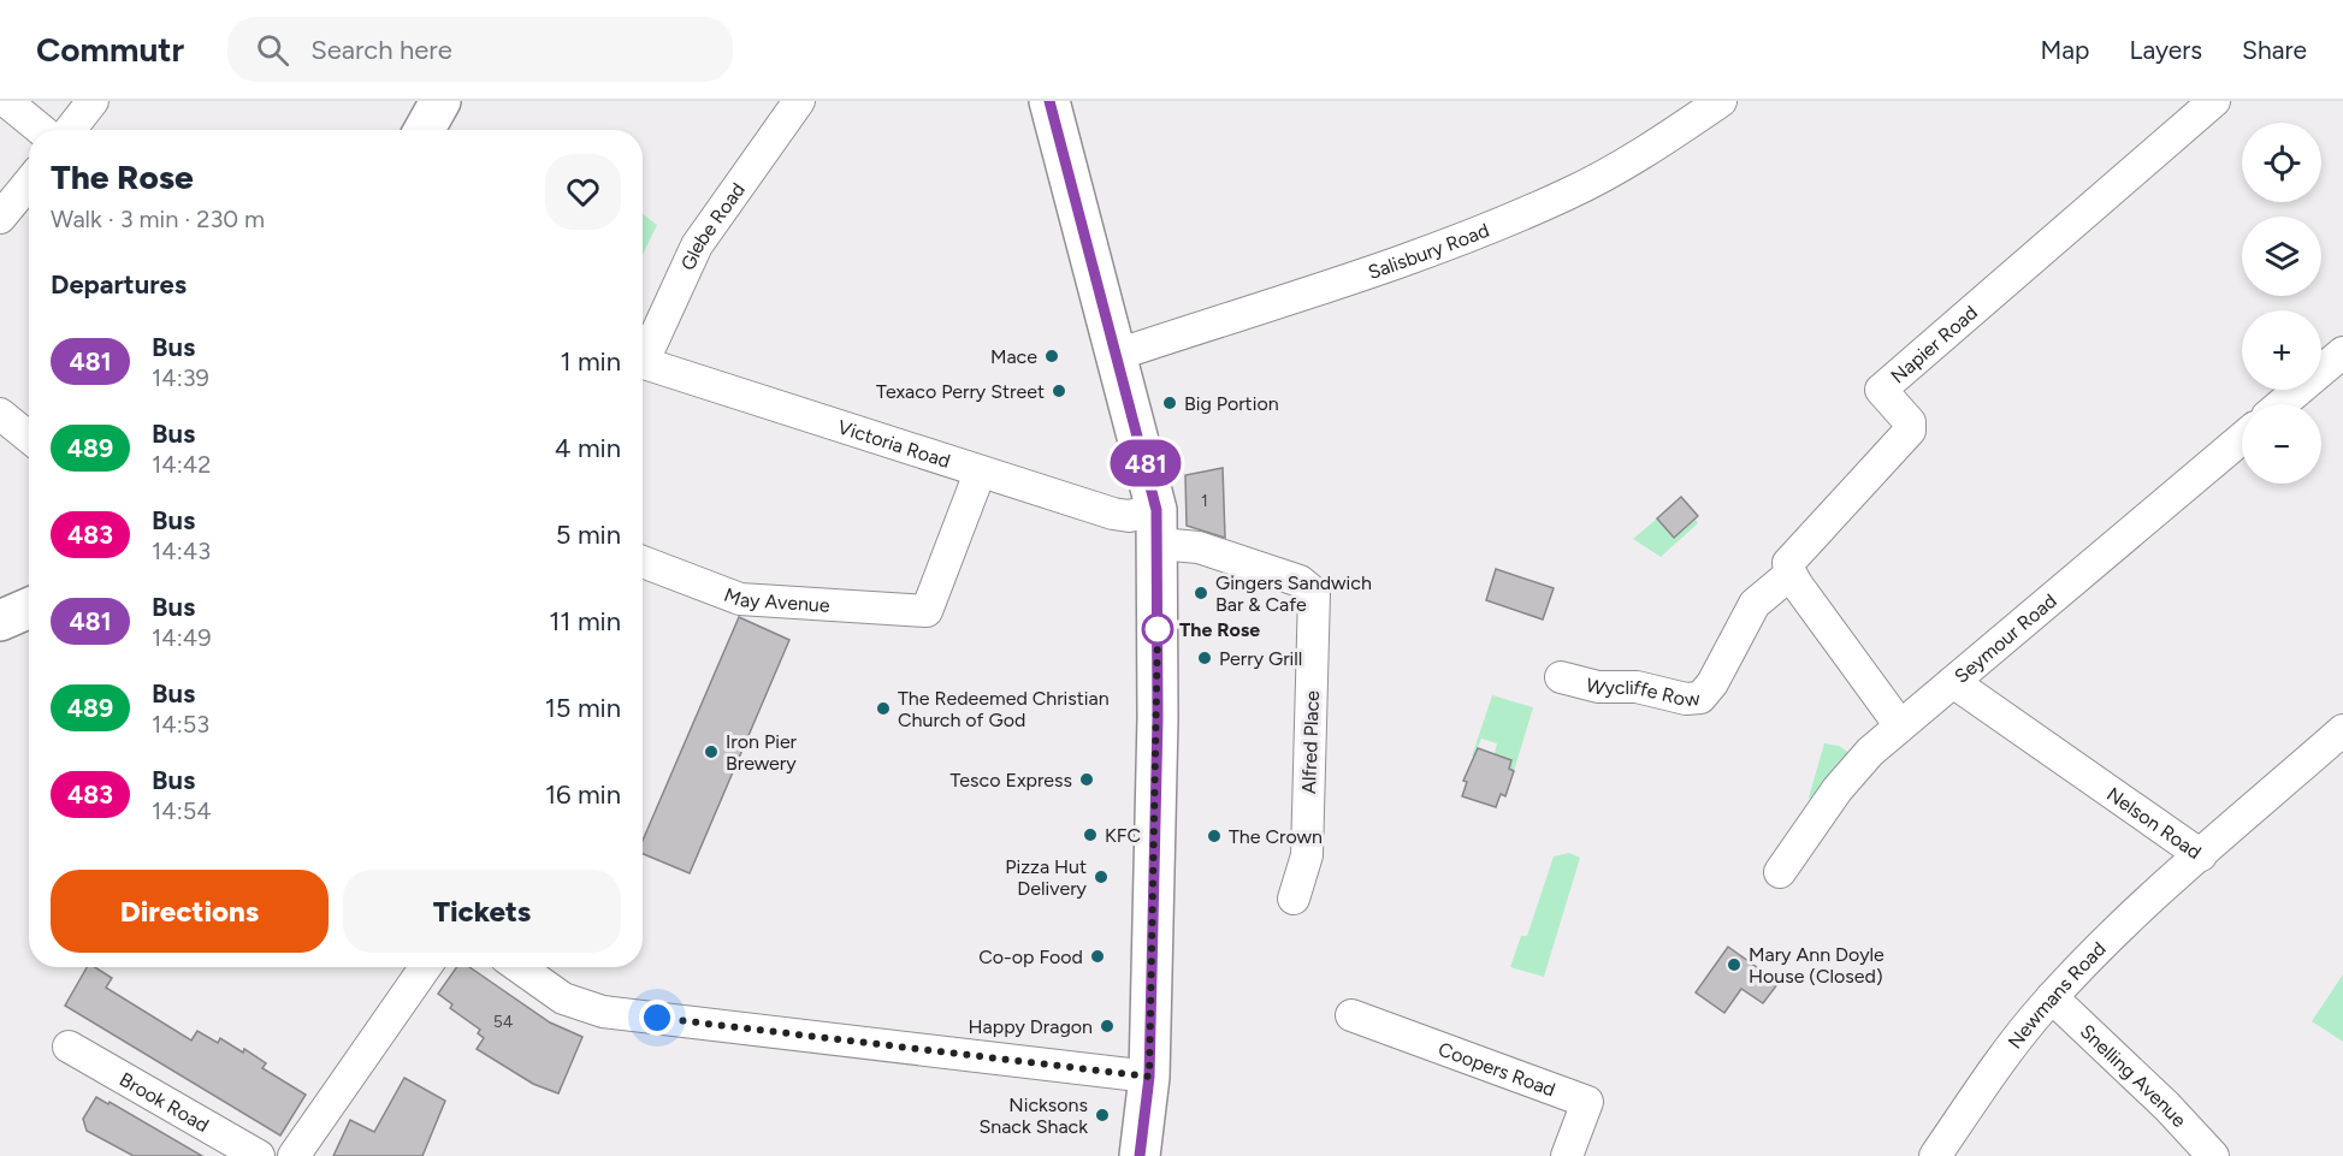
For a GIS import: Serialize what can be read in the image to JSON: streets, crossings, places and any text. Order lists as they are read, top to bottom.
{
  "streets": {
    "street": [
      "Glebe Road",
      "Salisbury Road",
      "Napier Road",
      "Victoria Road",
      "May Avenue",
      "Seymour Road",
      "Wycliffe Row",
      "Alfred Place",
      "Nelson Road",
      "Newmans Road",
      "Coopers Road",
      "Snelling Avenue",
      "Brook Road"
    ]
  },
  "crossings": [
    ["Napier Road", "Wycliffe Row"],
    ["Victoria Road", "May Avenue"],
    ["Victoria Road", "Alfred Place"],
    ["Seymour Road", "Nelson Road"],
    ["Nelson Road", "Newmans Road"],
    ["Newmans Road", "Snelling Avenue"]
  ],
  "places": [
    "Mace",
    "Texaco Perry Street",
    "Big Portion",
    "Gingers Sandwich Bar & Cafe",
    "The Rose",
    "Perry Grill",
    "The Redeemed Christian Church of God",
    "Iron Pier Brewery",
    "Tesco Express",
    "KFC",
    "The Crown",
    "Pizza Hut Delivery",
    "Co-op Food",
    "Mary Ann Doyle House (Closed)",
    "Happy Dragon",
    "Nicksons Snack Shack"
  ],
  "lines": ["bus line 481"],
  "house_numbers": ["1", "54"],
  "page": {
    "header": "Commutr",
    "search": "Search here",
    "nav": ["Map", "Layers", "Share"],
    "on_map": "481",
    "map_buttons": ["+", "−"],
    "heading": [
      ["The Rose", "Walk · 3 min · 230 m"],
      "Departures"
    ],
    "list": [
      {
        "mark": "481",
        "name": "Bus",
        "note": "14:39",
        "value": "1 min"
      },
      {
        "mark": "489",
        "name": "Bus",
        "note": "14:42",
        "value": "4 min"
      },
      {
        "mark": "483",
        "name": "Bus",
        "note": "14:43",
        "value": "5 min"
      },
      {
        "mark": "481",
        "name": "Bus",
        "note": "14:49",
        "value": "11 min"
      },
      {
        "mark": "489",
        "name": "Bus",
        "note": "14:53",
        "value": "15 min"
      },
      {
        "mark": "483",
        "name": "Bus",
        "note": "14:54",
        "value": "16 min"
      }
    ],
    "buttons": ["Directions", "Tickets"]
  }
}
